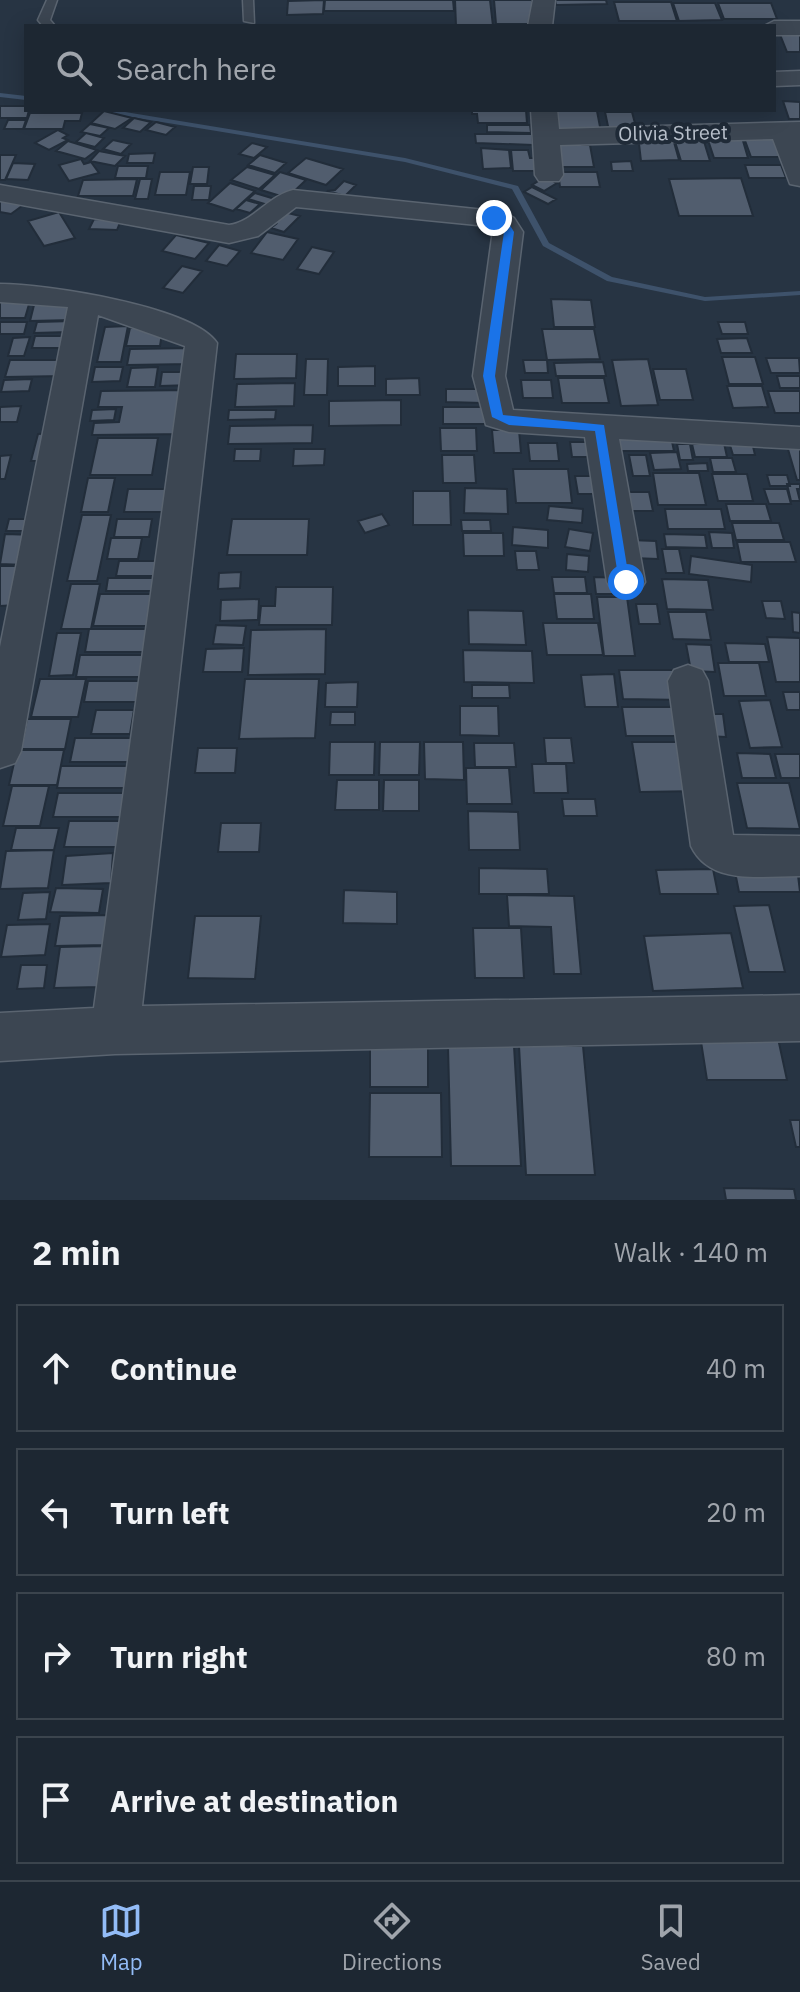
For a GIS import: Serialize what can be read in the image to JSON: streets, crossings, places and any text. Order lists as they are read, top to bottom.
{
  "streets": {
    "street": ["Olivia Street"]
  },
  "page": {
    "search": "Search here",
    "heading": ["2 min", "Walk · 140 m"],
    "list": [
      ["Continue", "40 m"],
      ["Turn left", "20 m"],
      ["Turn right", "80 m"],
      "Arrive at destination"
    ],
    "nav": ["Map", "Directions", "Saved"]
  }
}
